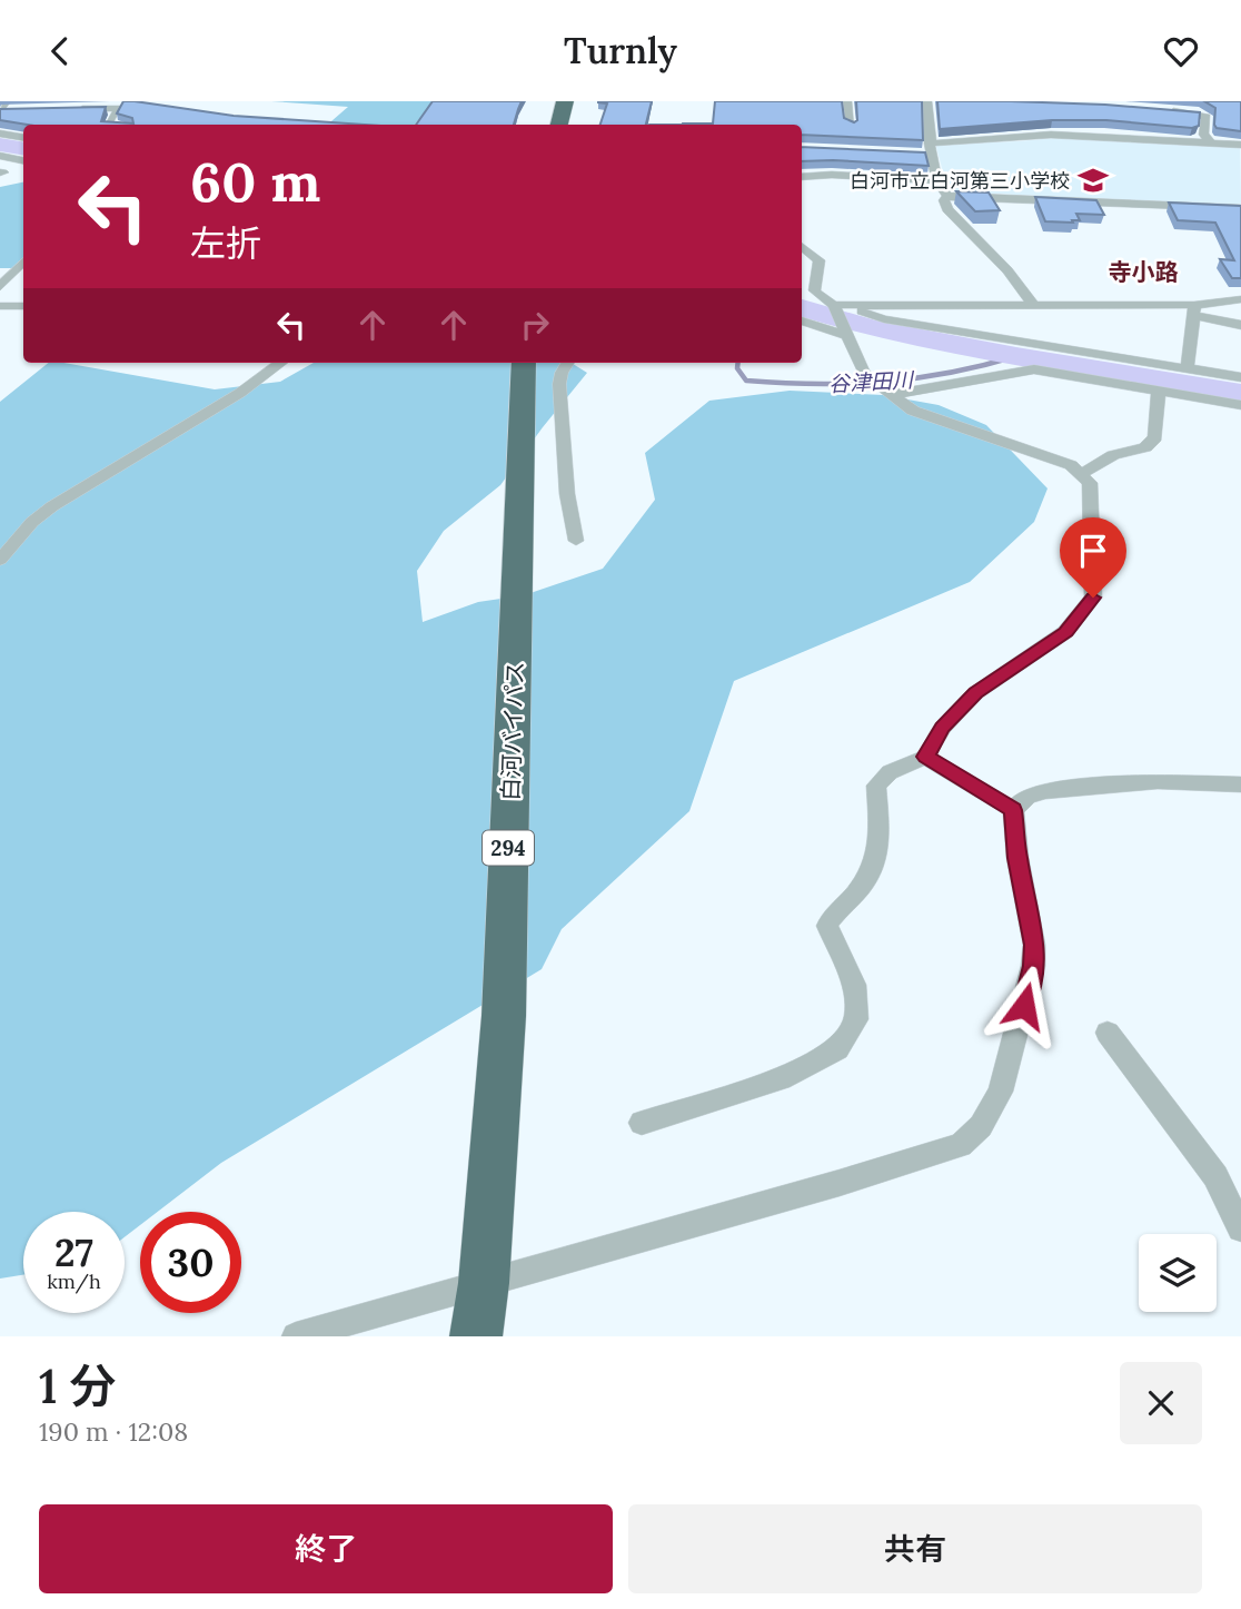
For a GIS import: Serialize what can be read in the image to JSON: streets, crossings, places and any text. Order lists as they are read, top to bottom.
{
  "streets": {
    "highway": ["白河バイパス", "294"]
  },
  "districts": ["寺小路"],
  "water": ["谷津田川"],
  "places": {
    "school or university": ["白河市立白河第三小学校"]
  },
  "page": {
    "header": "Turnly",
    "turn": ["60 m", "左折"],
    "speed": "27 km/h",
    "limit": "30",
    "heading": ["1 分", "190 m · 12:08"],
    "buttons": ["終了", "共有"]
  }
}
